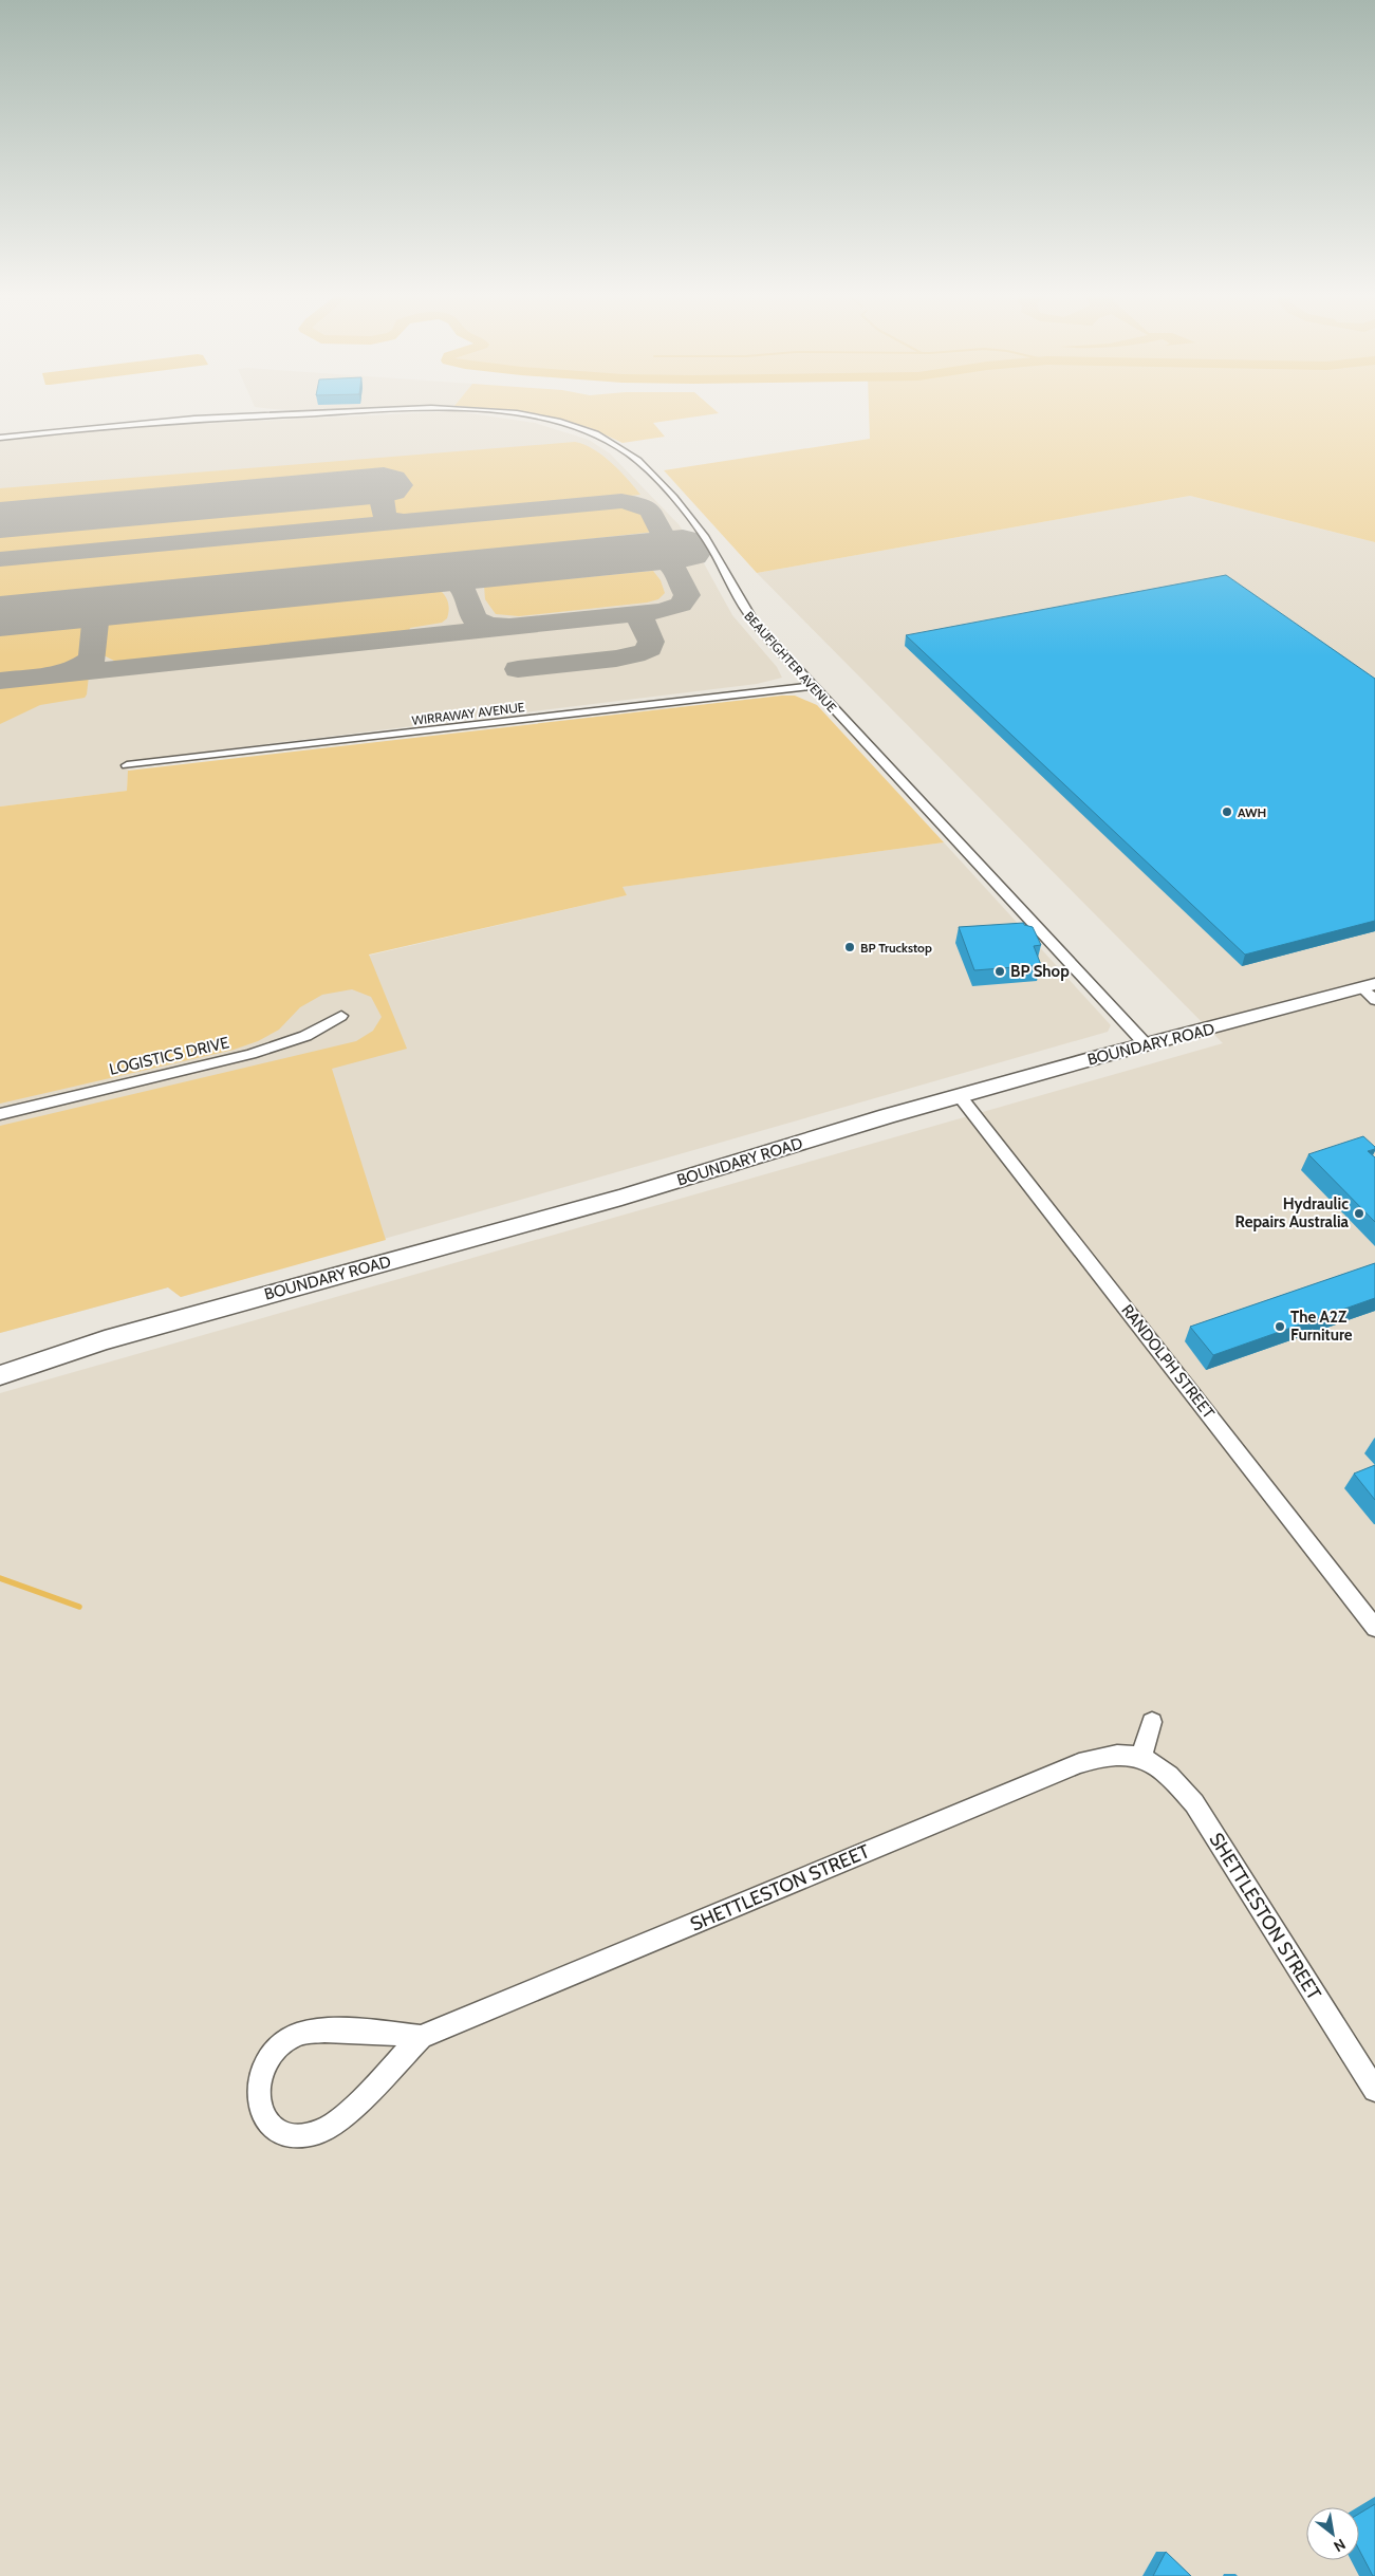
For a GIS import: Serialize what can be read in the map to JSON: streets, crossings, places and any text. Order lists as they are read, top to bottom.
{
  "streets": {
    "main road": ["BOUNDARY ROAD"],
    "street": [
      "BEAUFIGHTER AVENUE",
      "WIRRAWAY AVENUE",
      "LOGISTICS DRIVE",
      "RANDOLPH STREET",
      "SHETTLESTON STREET"
    ]
  },
  "crossings": [
    ["BEAUFIGHTER AVENUE", "WIRRAWAY AVENUE"],
    ["BEAUFIGHTER AVENUE", "BOUNDARY ROAD"],
    ["BOUNDARY ROAD", "RANDOLPH STREET"]
  ],
  "places": [
    "AWH",
    "BP Truckstop",
    "BP Shop",
    "Hydraulic Repairs Australia",
    "The A2Z Furniture"
  ],
  "north": "bottom right"
}
